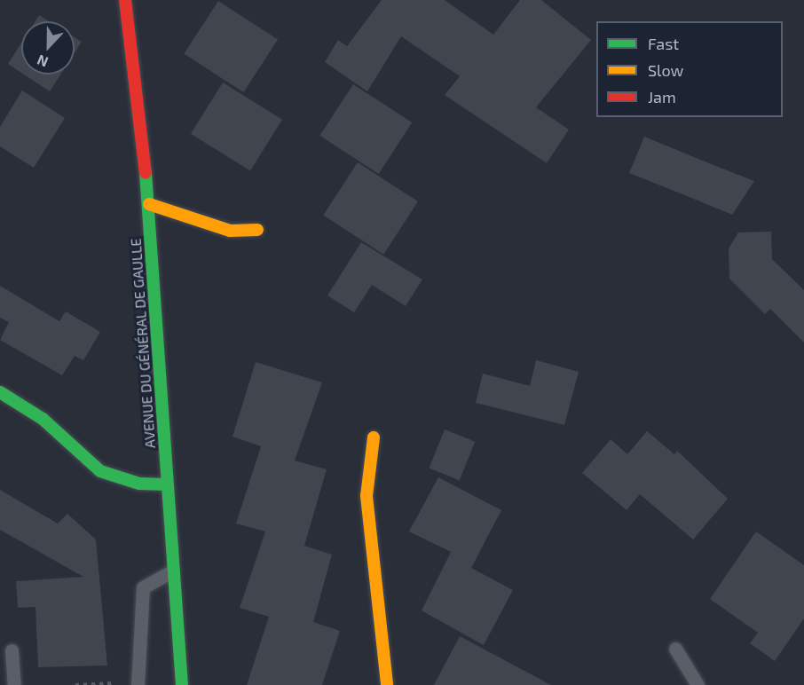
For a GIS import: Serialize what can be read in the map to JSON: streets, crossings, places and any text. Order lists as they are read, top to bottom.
{
  "streets": {
    "street": ["AVENUE DU GÉNÉRAL DE GAULLE"]
  },
  "legend": ["Fast", "Slow", "Jam"],
  "north": "bottom"
}
